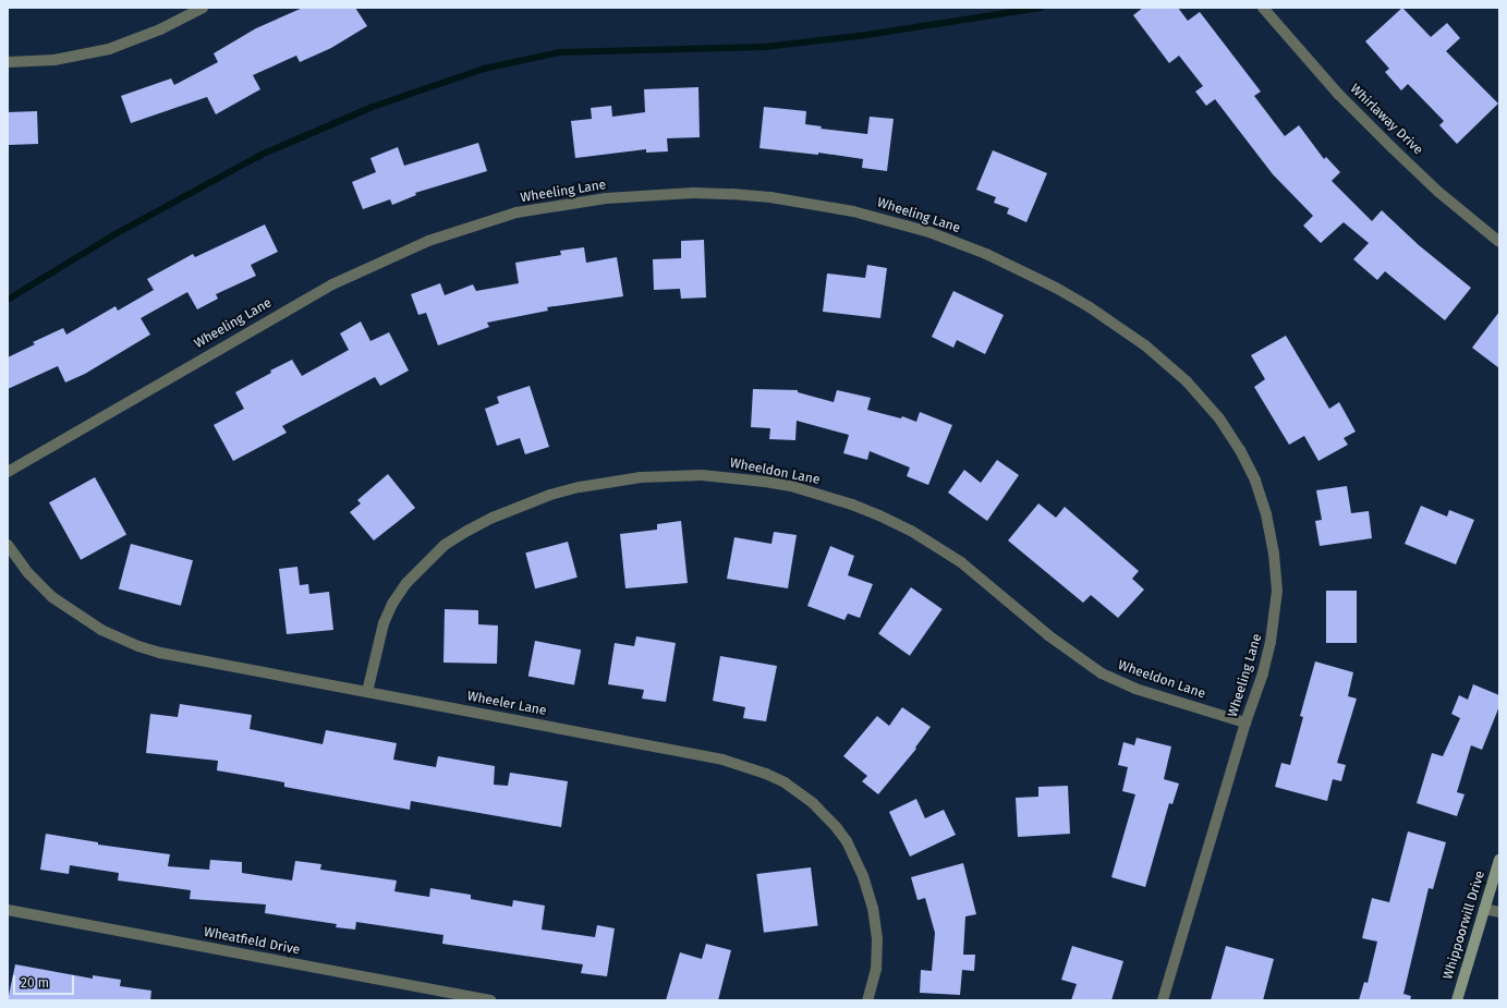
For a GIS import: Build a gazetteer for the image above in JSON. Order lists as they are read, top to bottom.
{
  "streets": {
    "street": [
      "Whirlaway Drive",
      "Wheeling Lane",
      "Wheeldon Lane",
      "Wheeler Lane",
      "Whippoorwill Drive",
      "Wheatfield Drive"
    ]
  },
  "crossings": [
    ["Wheeling Lane", "Wheeldon Lane"],
    ["Wheeldon Lane", "Wheeler Lane"]
  ],
  "scale_bar": "20 m"
}
